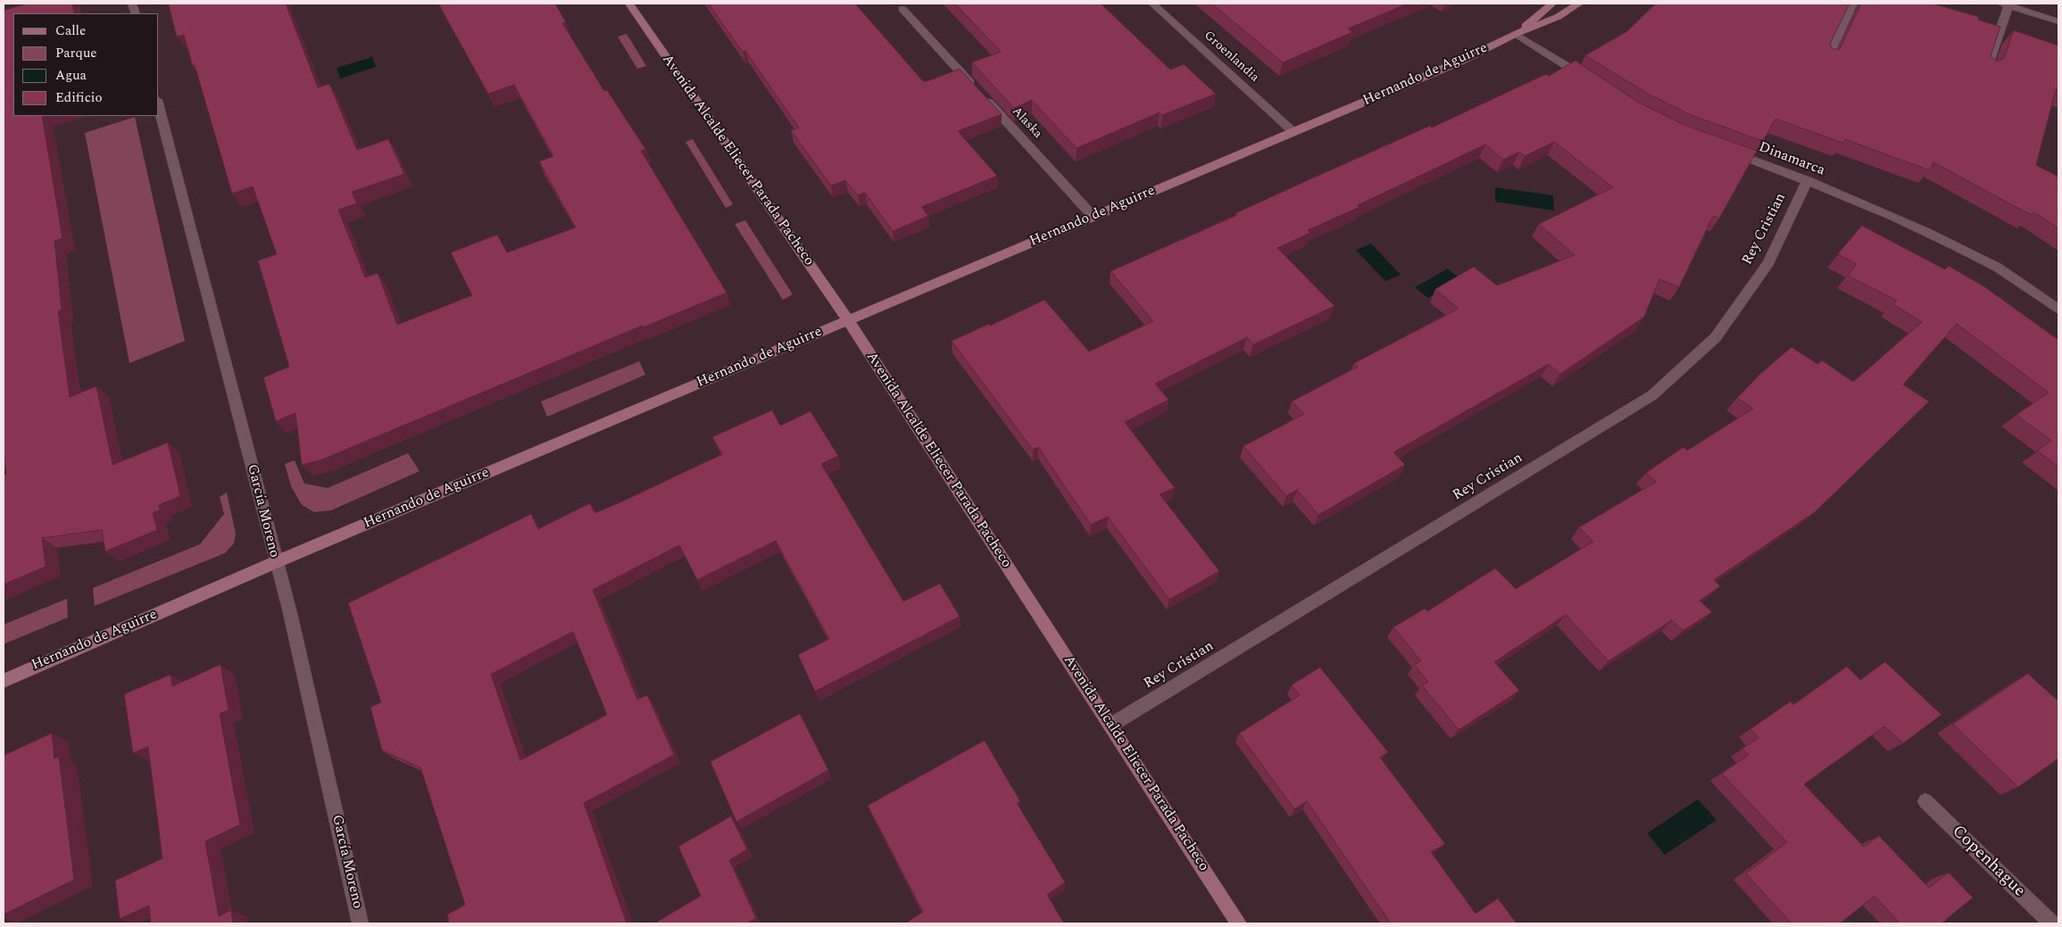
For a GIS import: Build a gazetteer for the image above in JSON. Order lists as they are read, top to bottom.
{
  "streets": {
    "street": [
      "Groenlandia",
      "Hernando de Aguirre",
      "Alaska",
      "Dinamarca",
      "Avenida Alcalde Eliecer Parada Pacheco",
      "Rey Cristian",
      "García Moreno",
      "Copenhague"
    ]
  },
  "crossings": [
    ["Groenlandia", "Hernando de Aguirre"],
    ["Hernando de Aguirre", "Alaska"],
    ["Hernando de Aguirre", "Avenida Alcalde Eliecer Parada Pacheco"],
    ["Hernando de Aguirre", "García Moreno"],
    ["Dinamarca", "Rey Cristian"],
    ["Avenida Alcalde Eliecer Parada Pacheco", "Rey Cristian"]
  ],
  "legend": [
    "Calle",
    "Parque",
    "Agua",
    "Edificio"
  ]
}
